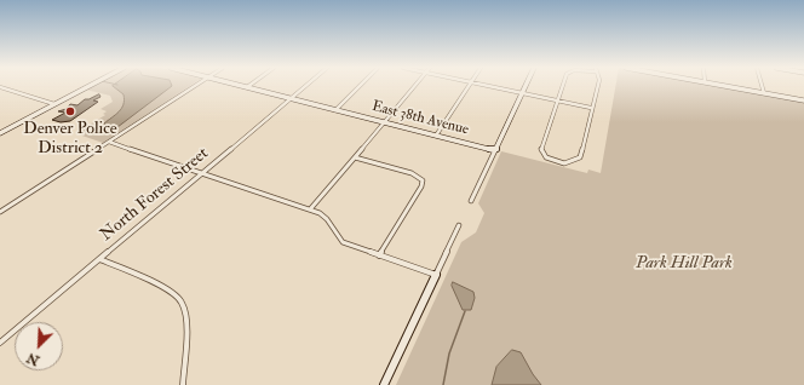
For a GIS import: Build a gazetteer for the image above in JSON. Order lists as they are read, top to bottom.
{
  "streets": {
    "street": ["East 38th Avenue", "North Forest Street"]
  },
  "crossings": [
    ["East 38th Avenue", "North Forest Street"]
  ],
  "parks": ["Park Hill Park"],
  "places": ["Denver Police District 2"],
  "north": "bottom left"
}
